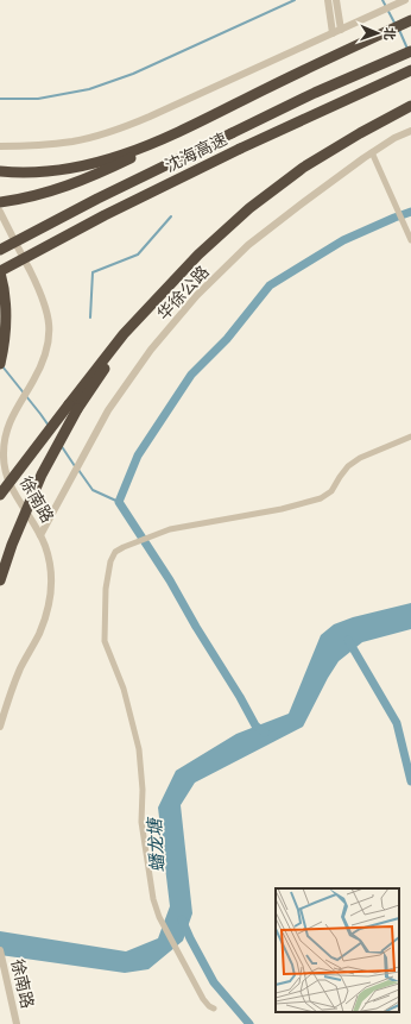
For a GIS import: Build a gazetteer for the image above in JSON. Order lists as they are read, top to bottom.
{
  "streets": {
    "highway": ["沈海高速"],
    "street": ["华徐公路", "徐南路"]
  },
  "crossings": [
    ["华徐公路", "徐南路"]
  ],
  "water": ["蟠龙塘"],
  "north": "right"
}
